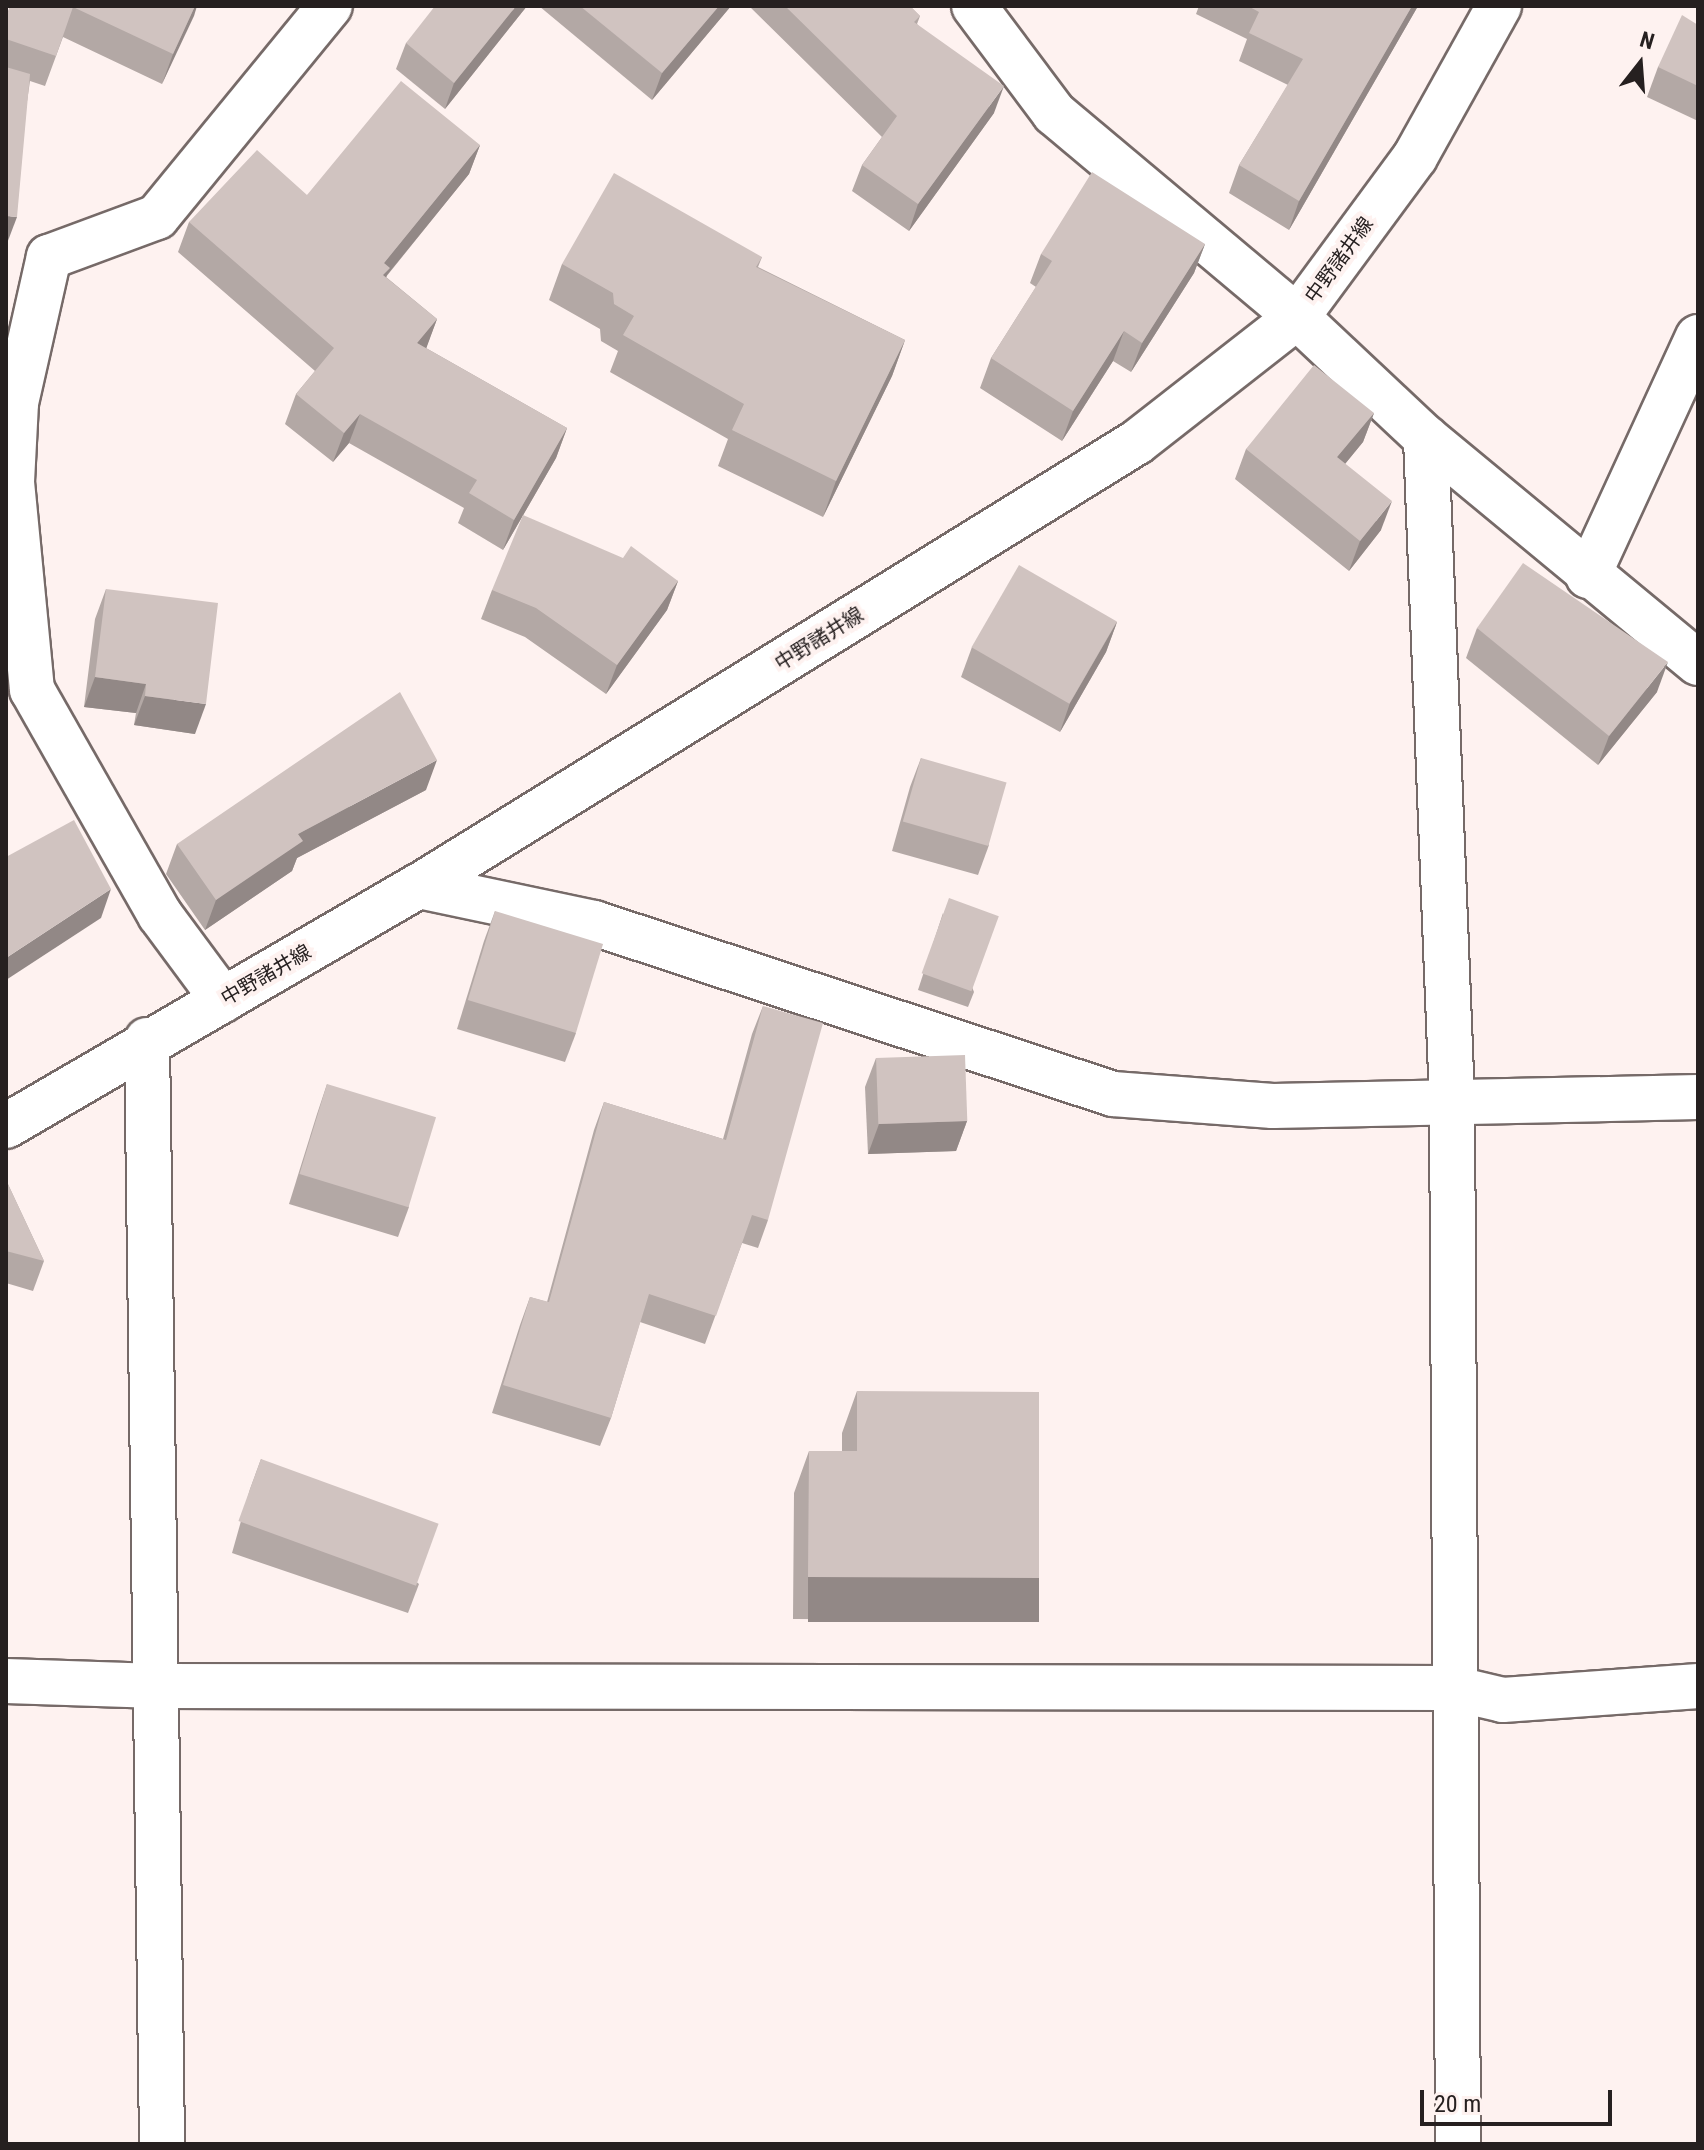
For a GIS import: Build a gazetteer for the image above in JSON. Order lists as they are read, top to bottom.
{
  "streets": {
    "street": ["中野諸井線"]
  },
  "scale_bar": "20 m",
  "north": "top"
}
